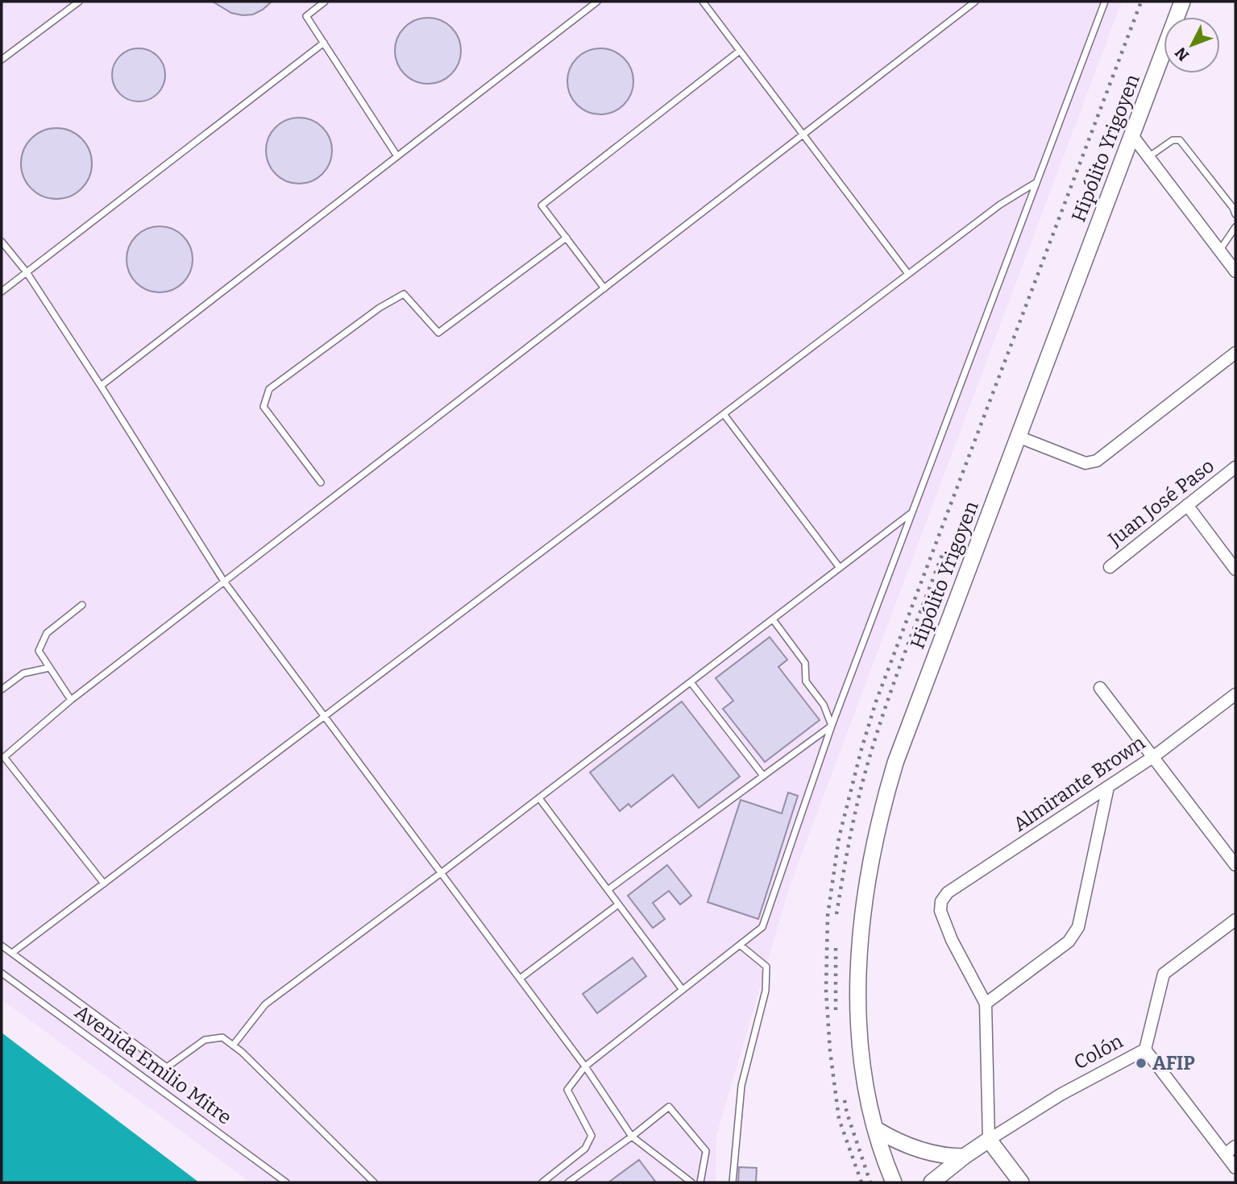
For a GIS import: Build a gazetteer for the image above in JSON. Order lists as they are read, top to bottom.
{
  "streets": {
    "street": [
      "Hipólito Yrigoyen",
      "Juan José Paso",
      "Almirante Brown",
      "Colón"
    ],
    "lane": ["Avenida Emilio Mitre"]
  },
  "places": ["AFIP"],
  "north": "bottom left"
}
